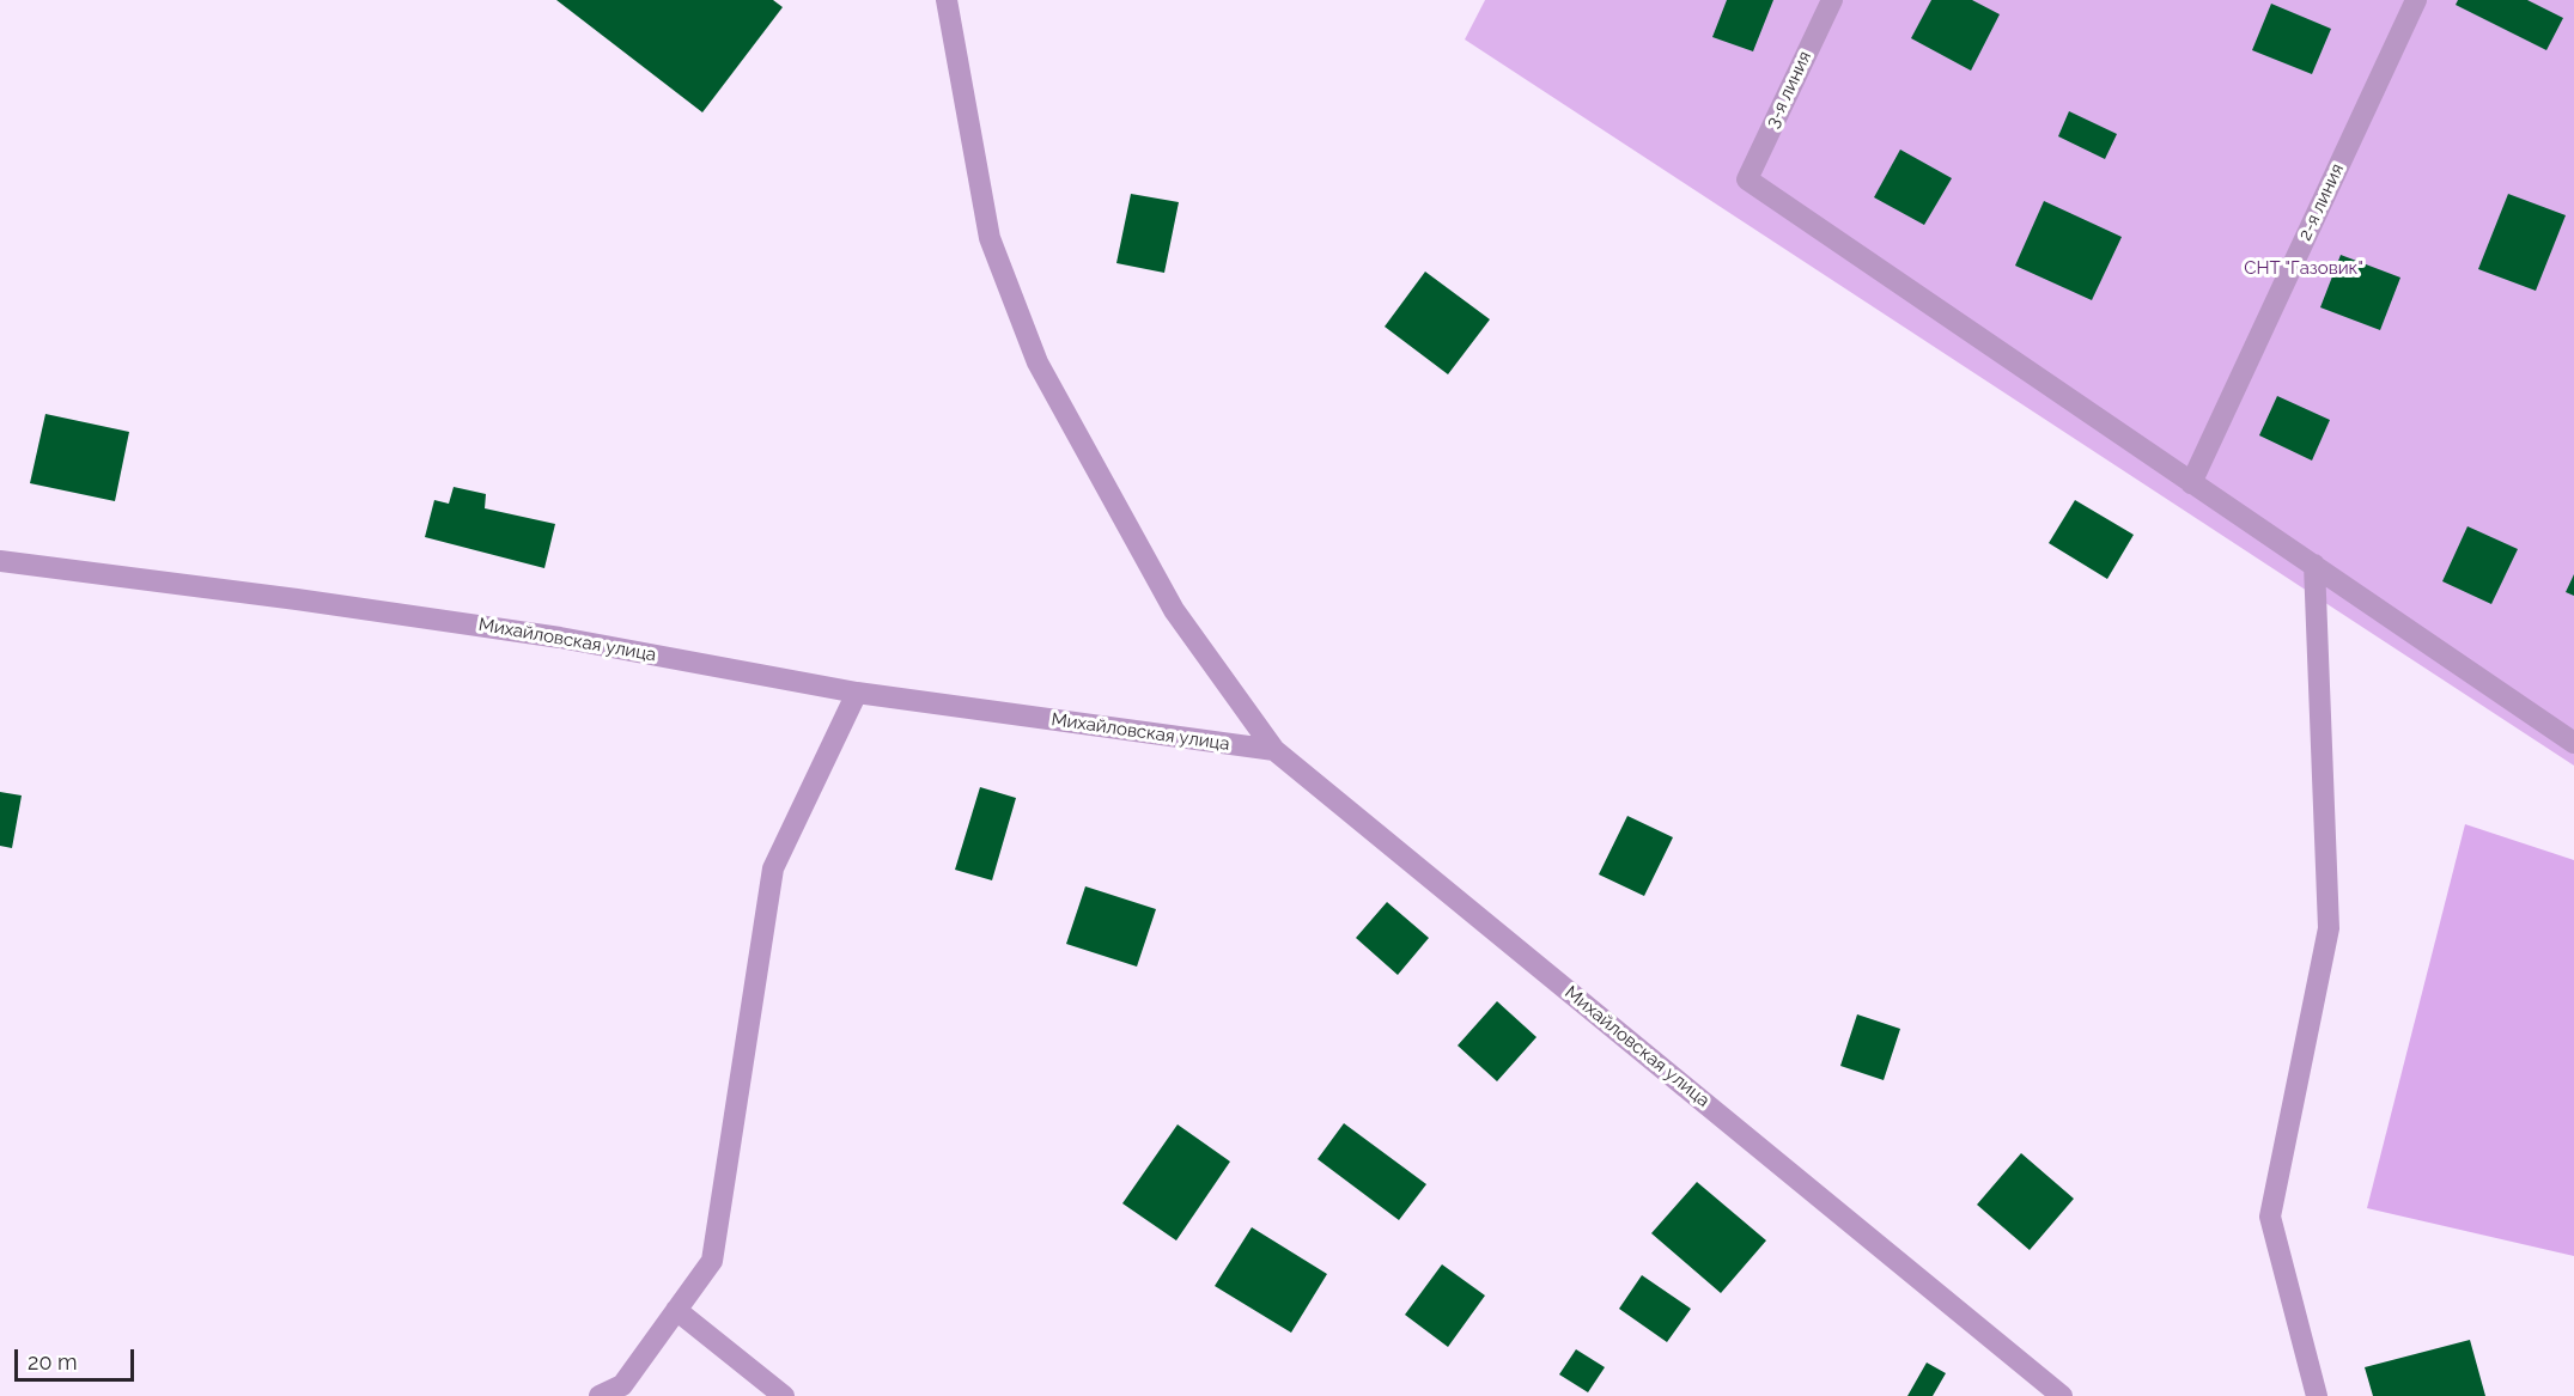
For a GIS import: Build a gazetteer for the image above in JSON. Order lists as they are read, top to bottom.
{
  "streets": {
    "street": ["3-я линия", "2-я линия", "Михайловская улица"]
  },
  "crossings": [
    ["3-я линия", "2-я линия"]
  ],
  "parks": ["СНТ \"Газовик\""],
  "scale_bar": "20 m"
}
